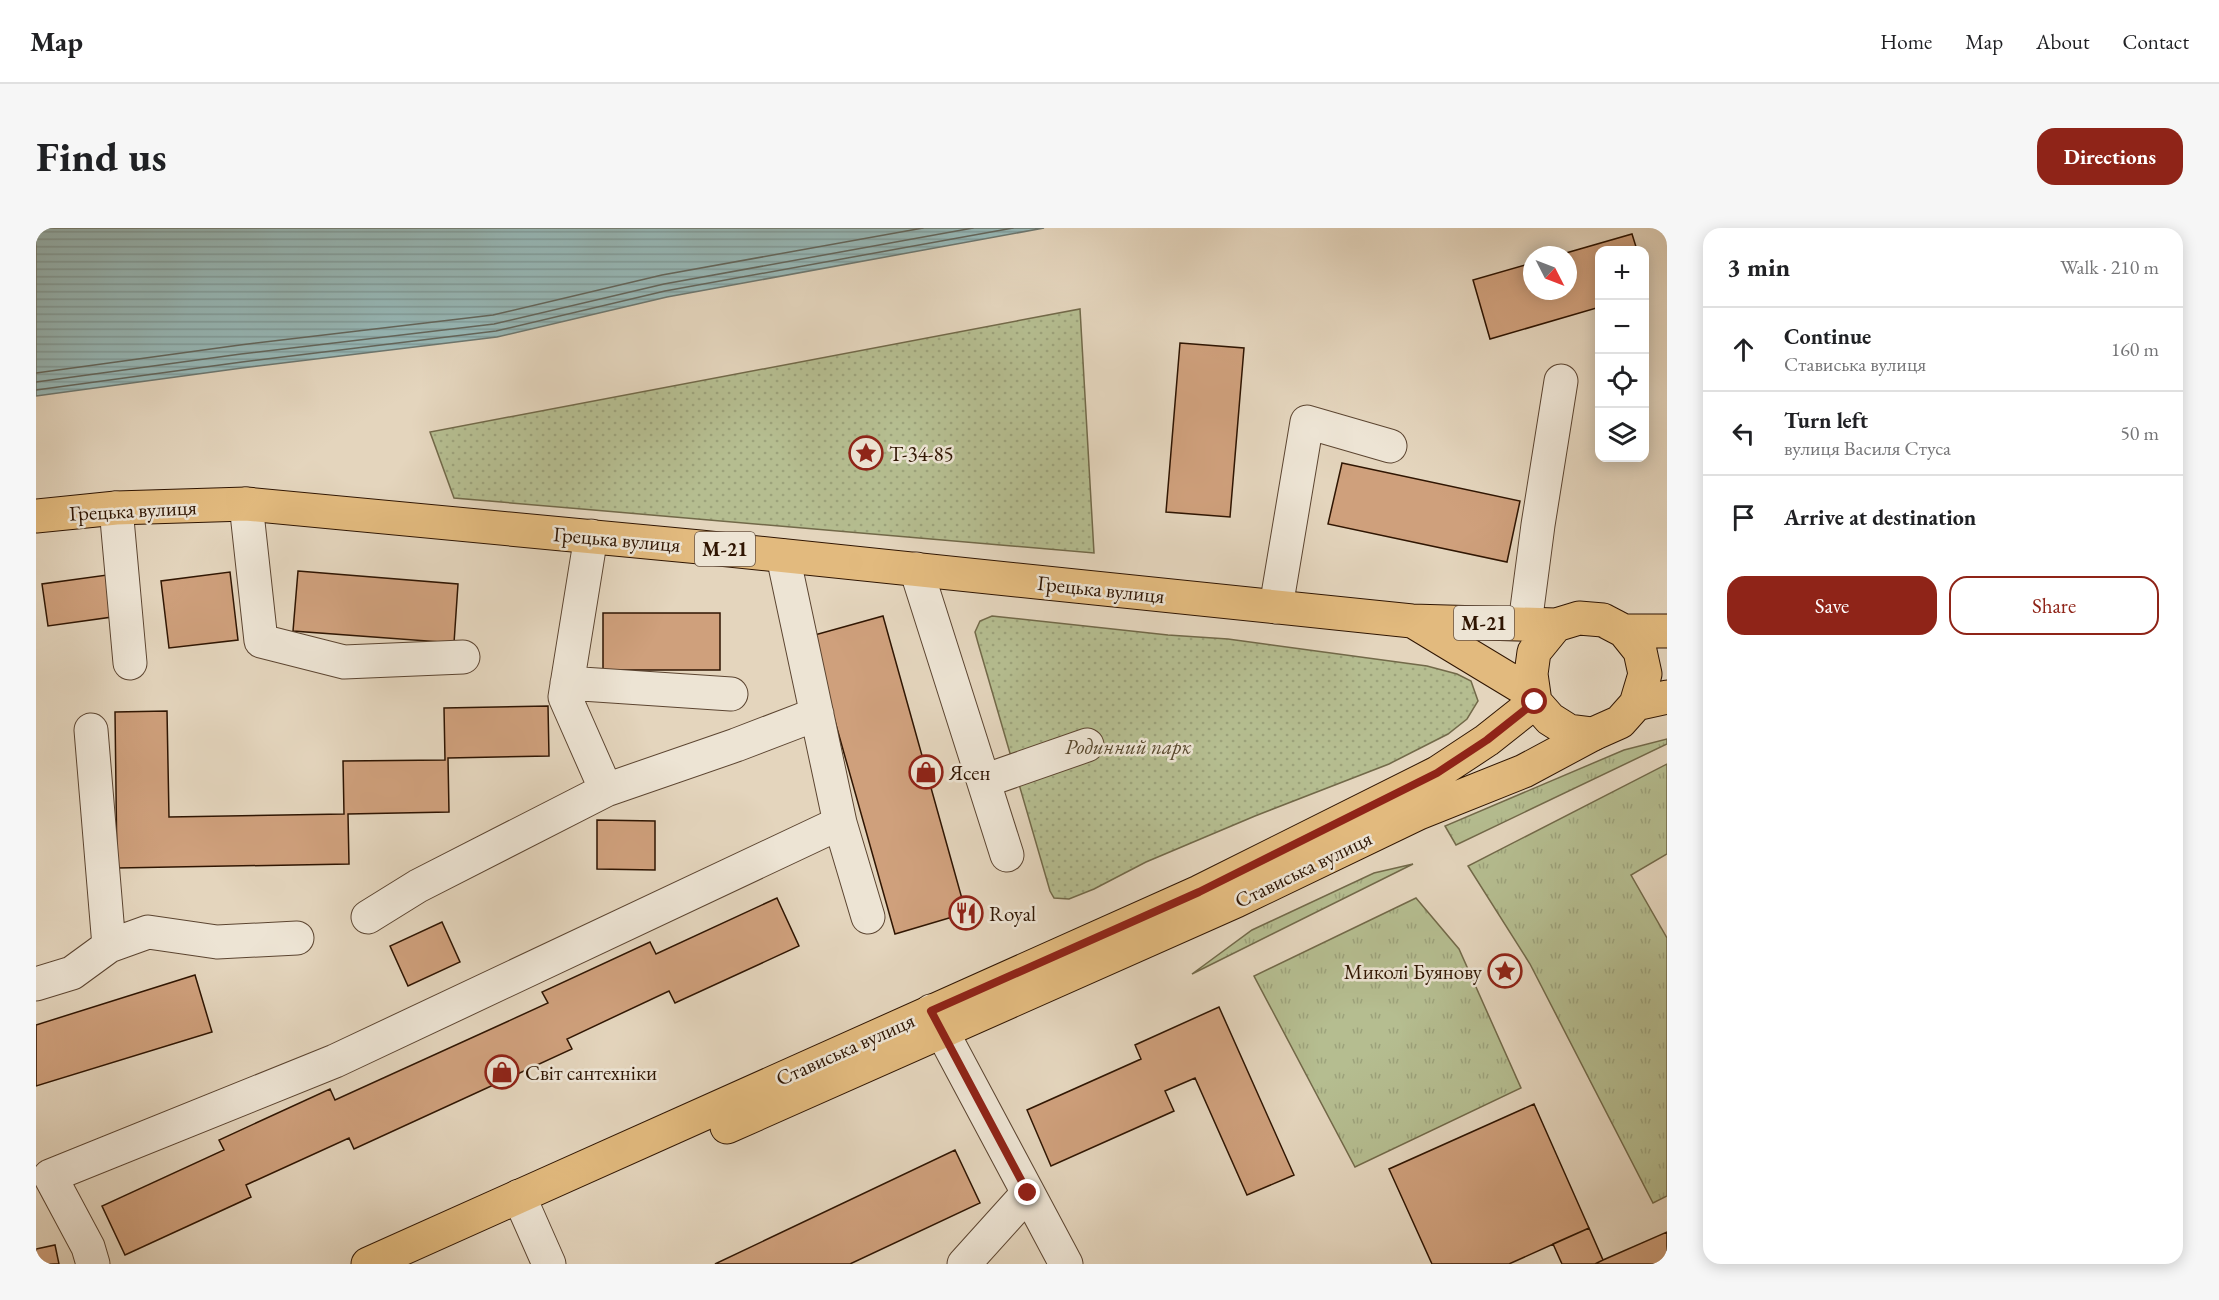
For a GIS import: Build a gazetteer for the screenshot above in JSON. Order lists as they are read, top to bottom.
{
  "streets": {
    "main road": ["Грецька вулиця", "М-21", "Стависька вулиця"]
  },
  "crossings": [
    ["Грецька вулиця", "М-21"],
    ["Грецька вулиця", "Стависька вулиця"],
    ["М-21", "Стависька вулиця"]
  ],
  "parks": ["Родинний парк"],
  "places": {
    "place": ["Т-34-85", "Миколі Буянову"],
    "shop": ["Ясен", "Світ сантехніки"],
    "restaurant": ["Royal"]
  },
  "north": "bottom right",
  "page": {
    "header": "Map",
    "nav": [
      "Home",
      "Map",
      "About",
      "Contact"
    ],
    "buttons": [
      "Directions",
      ["Save", "Share"]
    ],
    "title": "Find us",
    "heading": ["3 min", "Walk · 210 m"],
    "map_buttons": ["+", "−"],
    "list": [
      ["Continue", "Стависька вулиця", "160 m"],
      ["Turn left", "вулиця Василя Стуса", "50 m"],
      "Arrive at destination"
    ]
  }
}
